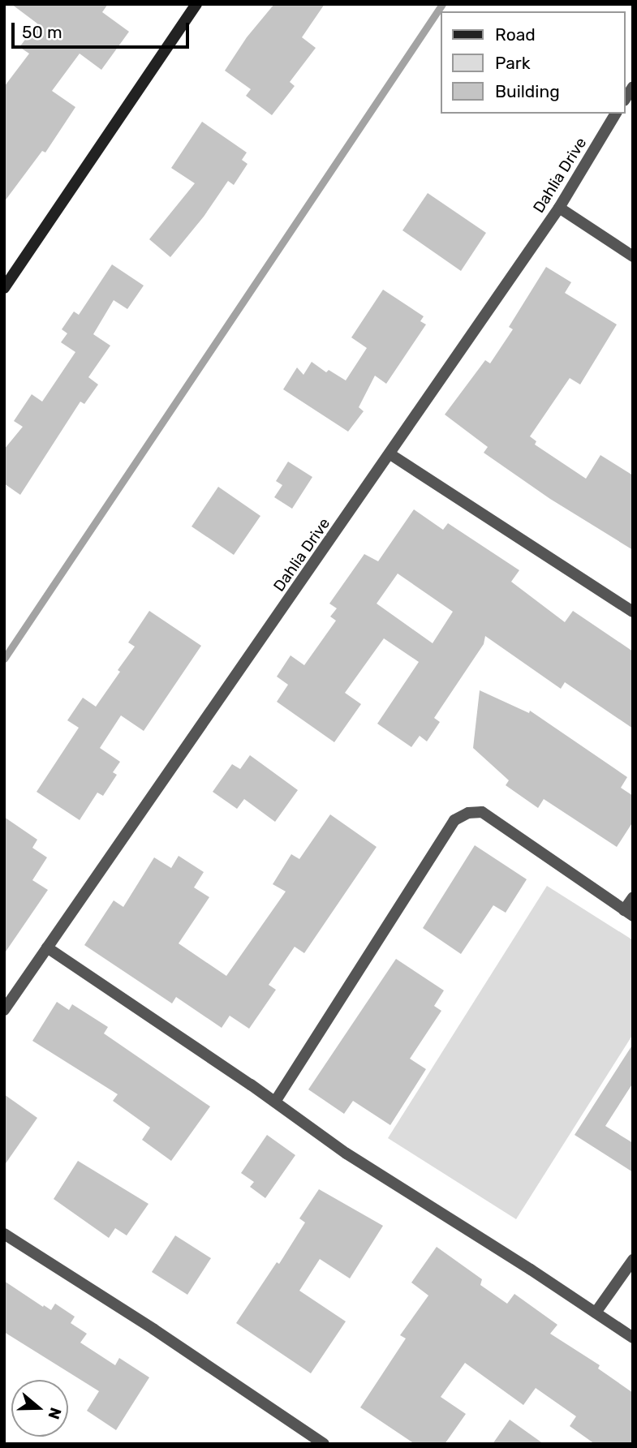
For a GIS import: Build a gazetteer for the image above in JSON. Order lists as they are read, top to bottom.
{
  "streets": {
    "street": ["Dahlia Drive"]
  },
  "legend": ["Road", "Park", "Building"],
  "scale_bar": "50 m",
  "north": "right"
}
